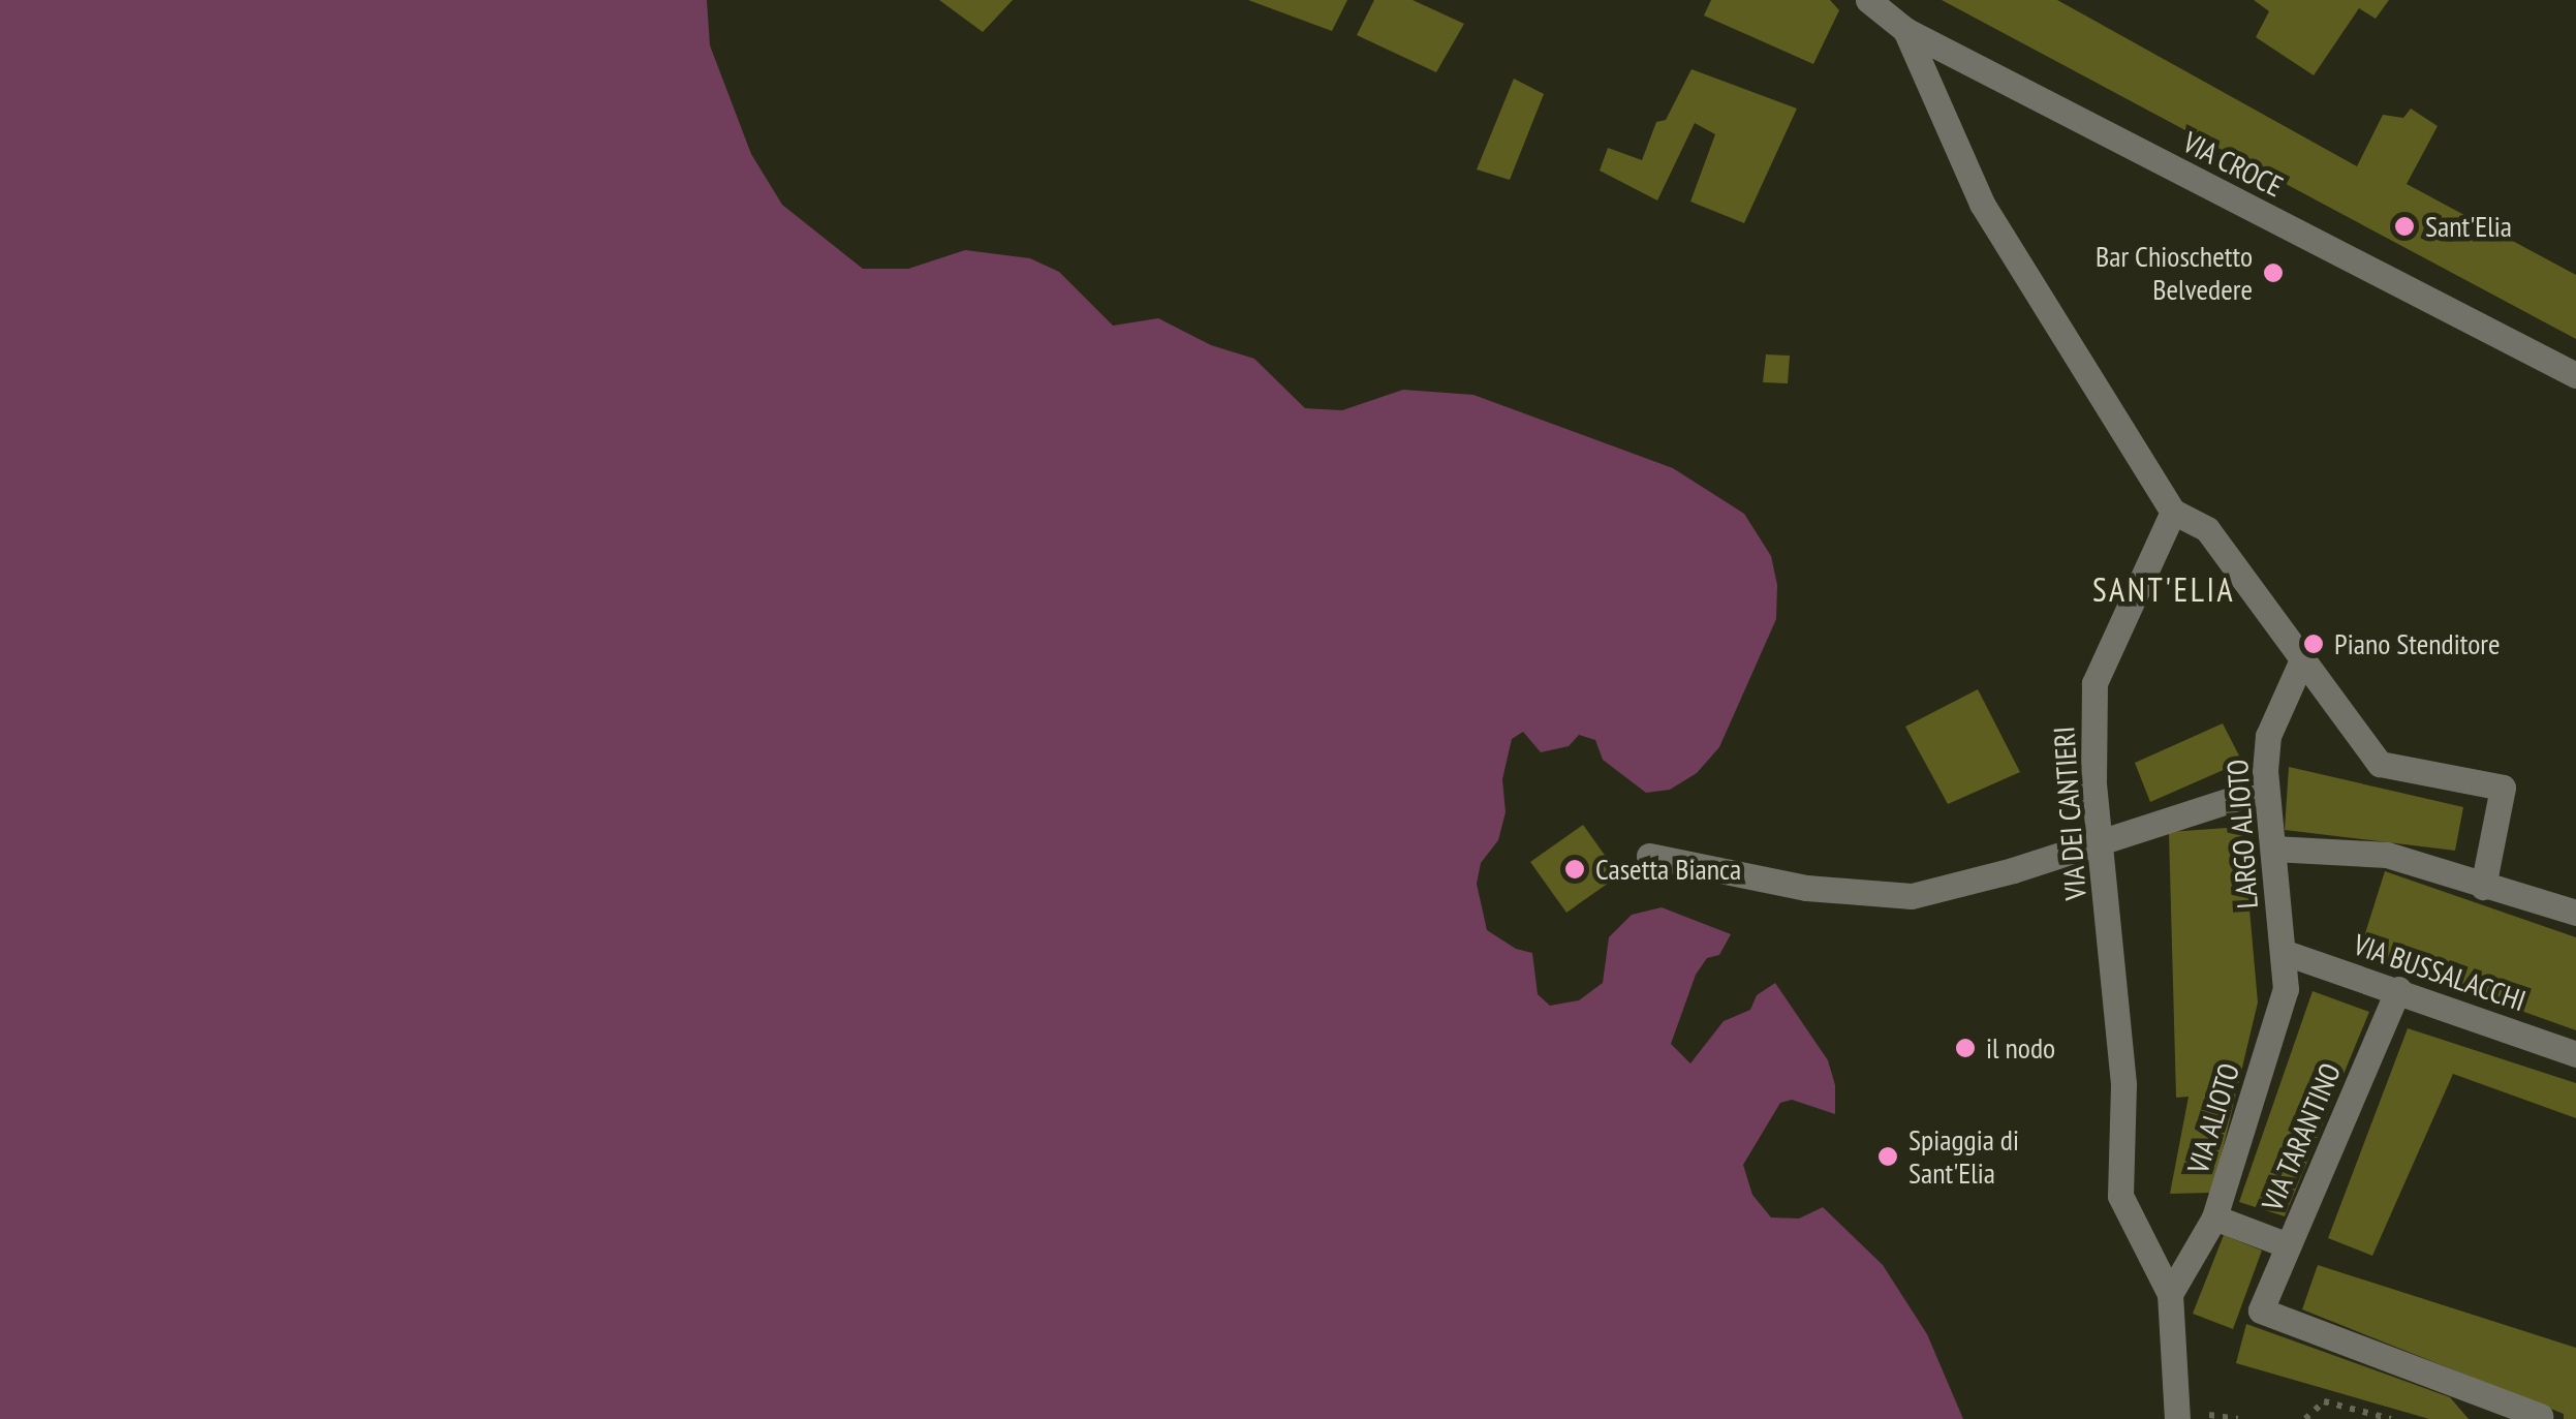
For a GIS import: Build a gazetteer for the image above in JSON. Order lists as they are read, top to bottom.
{
  "streets": {
    "street": [
      "VIA CROCE",
      "VIA DEI CANTIERI",
      "LARGO ALIOTO",
      "VIA BUSSALACCHI",
      "VIA ALIOTO",
      "VIA TARANTINO"
    ]
  },
  "crossings": [
    ["VIA DEI CANTIERI", "VIA ALIOTO"],
    ["LARGO ALIOTO", "VIA BUSSALACCHI"],
    ["LARGO ALIOTO", "VIA ALIOTO"],
    ["VIA BUSSALACCHI", "VIA ALIOTO"],
    ["VIA BUSSALACCHI", "VIA TARANTINO"]
  ],
  "districts": ["SANT'ELIA"],
  "places": [
    "Sant'Elia",
    "Bar Chioschetto Belvedere",
    "Piano Stenditore",
    "Casetta Bianca",
    "il nodo",
    "Spiaggia di Sant'Elia"
  ]
}
